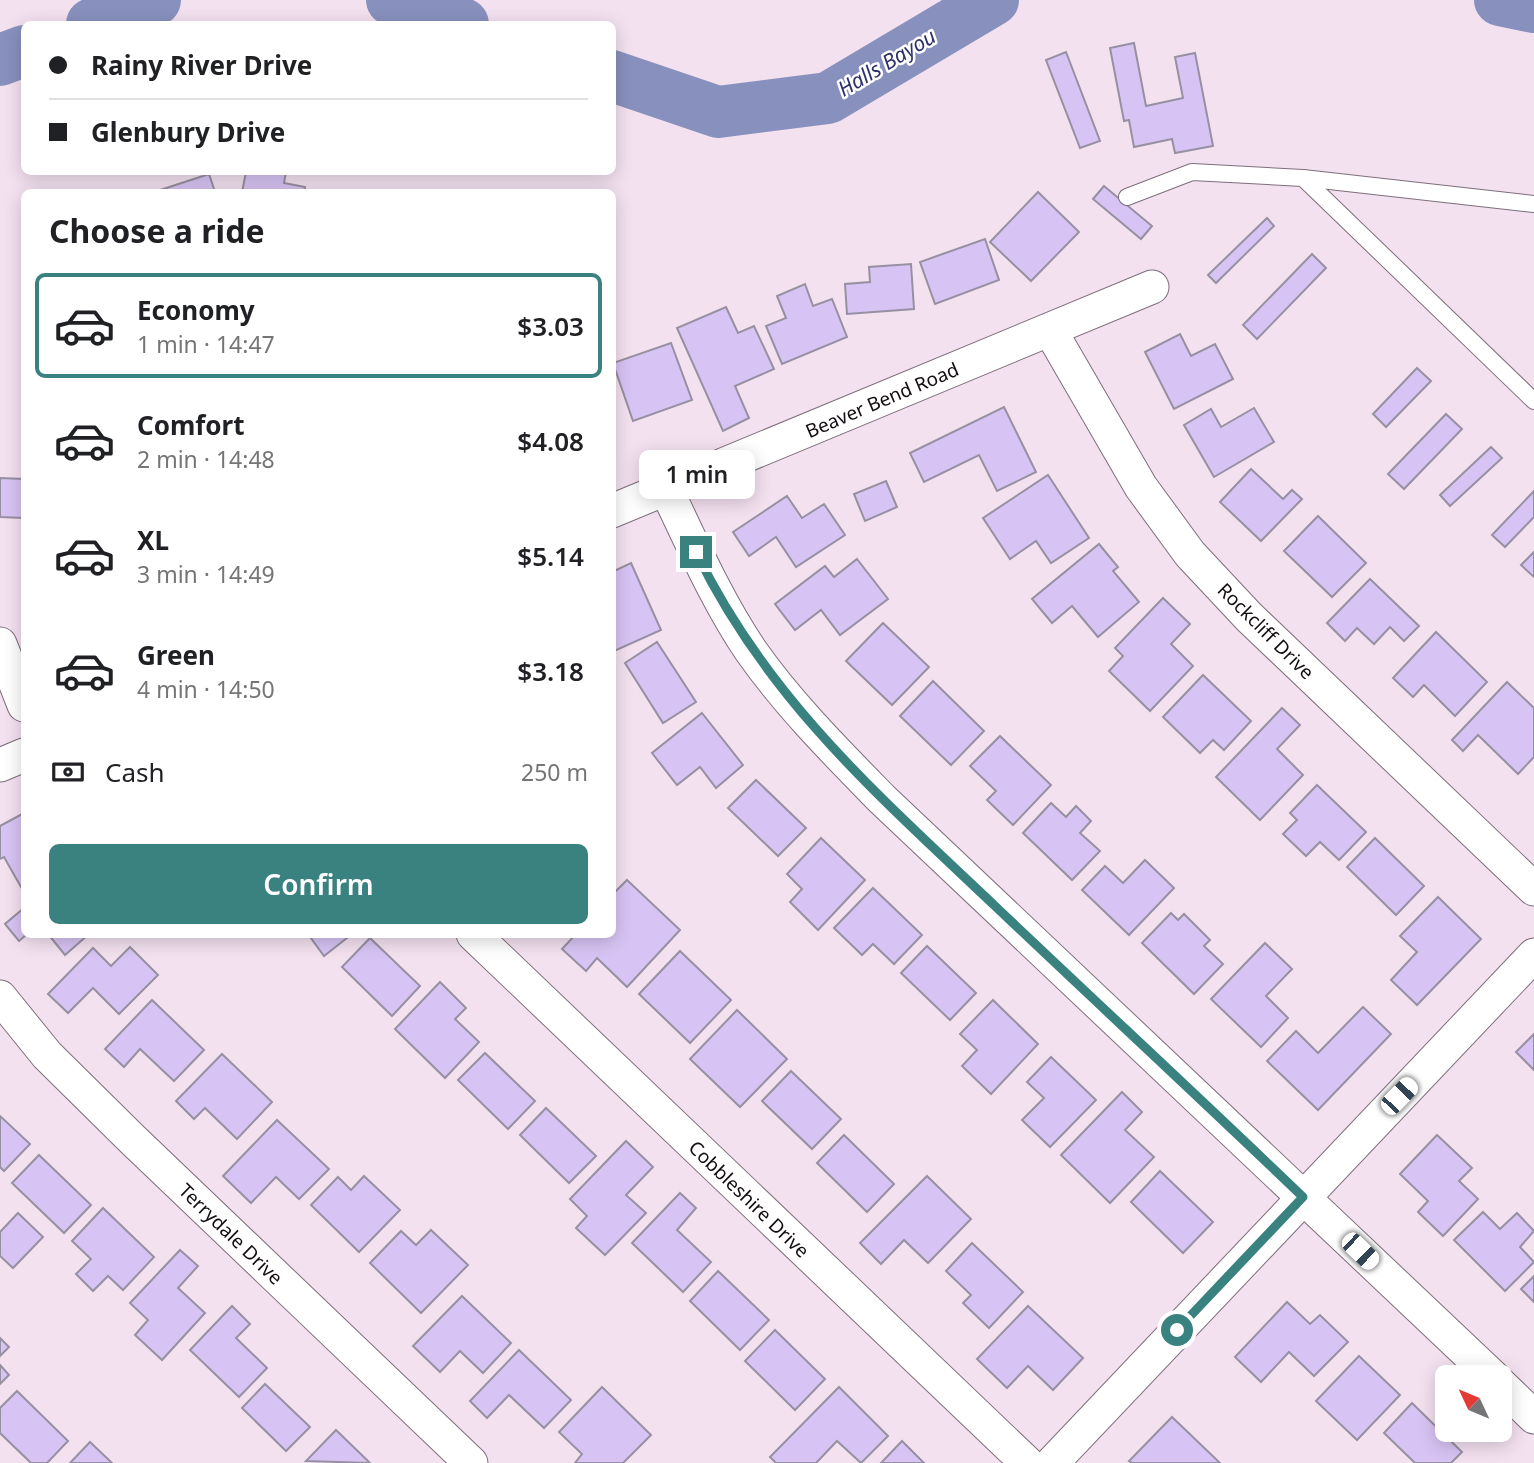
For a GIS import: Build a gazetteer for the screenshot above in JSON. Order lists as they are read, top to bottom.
{
  "streets": {
    "street": [
      "Beaver Bend Road",
      "Rockcliff Drive",
      "Cobbleshire Drive",
      "Terrydale Drive"
    ]
  },
  "crossings": [
    ["Beaver Bend Road", "Rockcliff Drive"]
  ],
  "water": ["Halls Bayou"],
  "north": "top left",
  "page": {
    "banner": ["Rainy River Drive", "Glenbury Drive"],
    "heading": "Choose a ride",
    "list": [
      {
        "name": "Economy",
        "note": "1 min · 14:47",
        "value": "$3.03"
      },
      {
        "name": "Comfort",
        "note": "2 min · 14:48",
        "value": "$4.08"
      },
      {
        "name": "XL",
        "note": "3 min · 14:49",
        "value": "$5.14"
      },
      {
        "name": "Green",
        "note": "4 min · 14:50",
        "value": "$3.18"
      }
    ],
    "bubble": "1 min",
    "pay": ["Cash", "250 m"],
    "buttons": "Confirm"
  }
}
